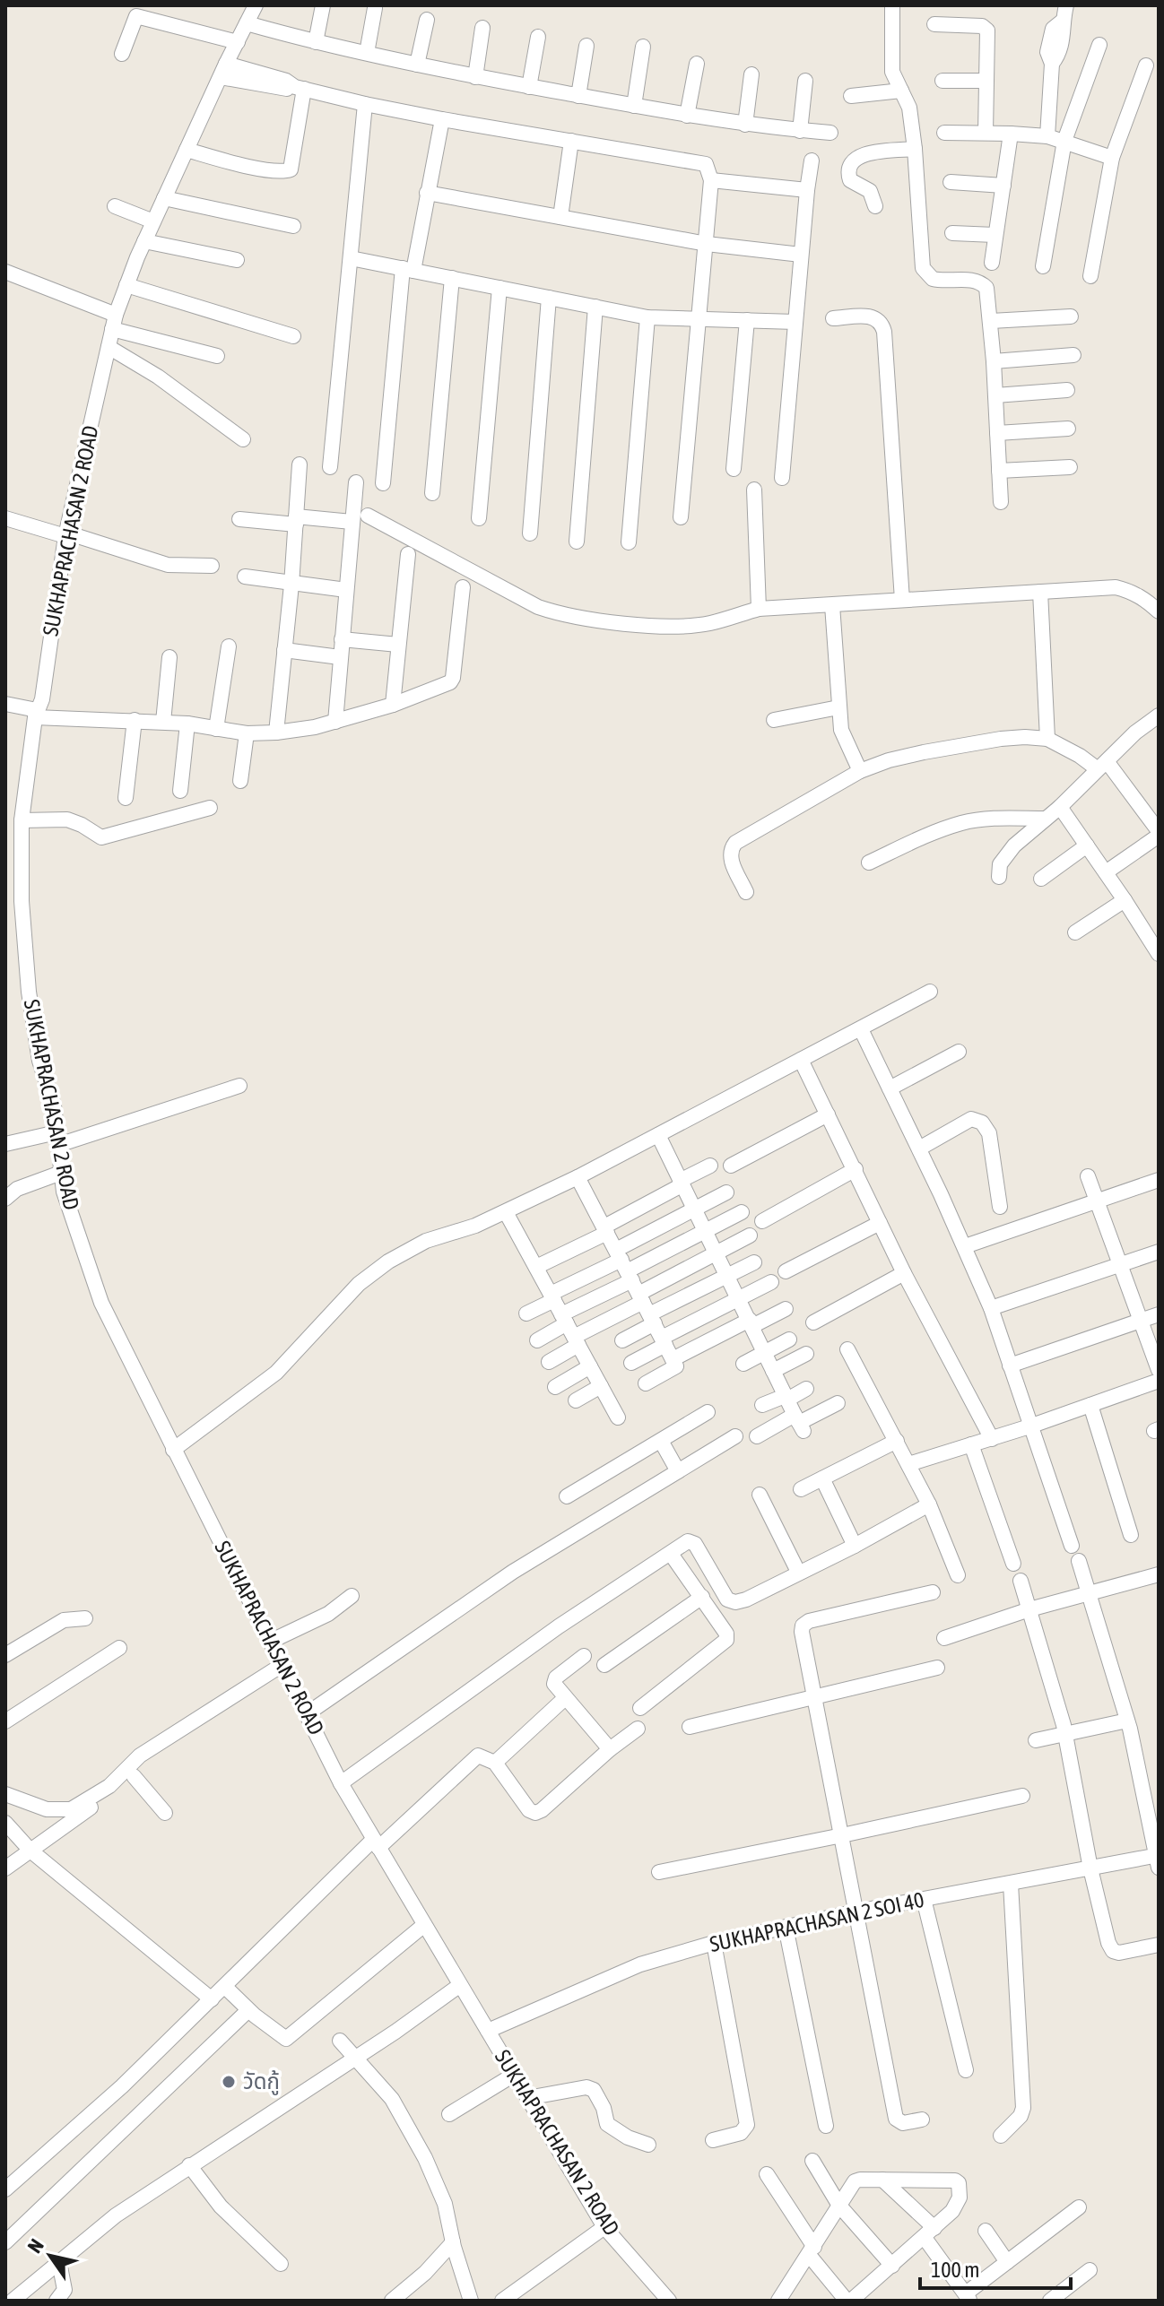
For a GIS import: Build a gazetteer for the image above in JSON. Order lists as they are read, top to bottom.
{
  "streets": {
    "street": ["SUKHAPRACHASAN 2 ROAD", "SUKHAPRACHASAN 2 SOI 40"]
  },
  "crossings": [
    ["SUKHAPRACHASAN 2 ROAD", "SUKHAPRACHASAN 2 SOI 40"]
  ],
  "places": ["วัดกู้"],
  "scale_bar": "100 m",
  "north": "top left"
}
